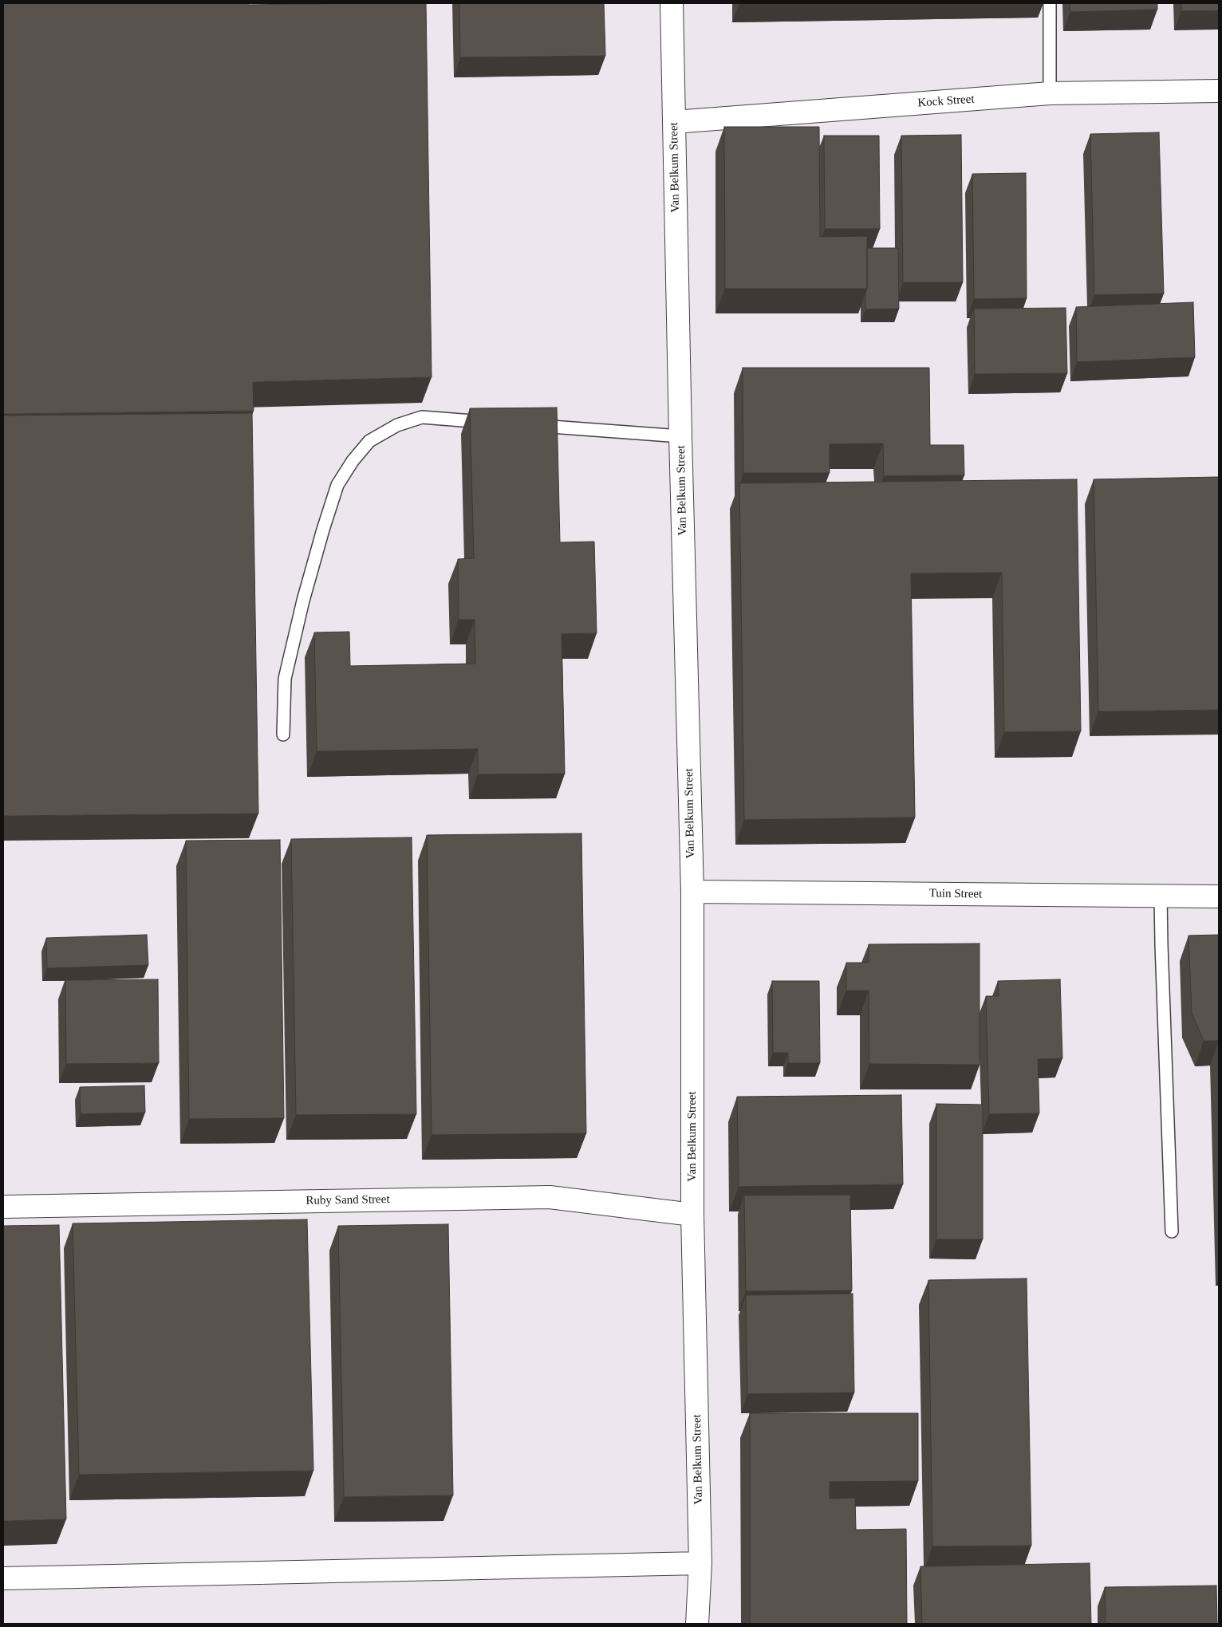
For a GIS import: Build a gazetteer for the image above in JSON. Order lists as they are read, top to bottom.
{
  "streets": {
    "street": [
      "Kock Street",
      "Van Belkum Street",
      "Tuin Street",
      "Ruby Sand Street"
    ]
  },
  "crossings": [
    ["Kock Street", "Van Belkum Street"],
    ["Van Belkum Street", "Tuin Street"],
    ["Van Belkum Street", "Ruby Sand Street"]
  ]
}
